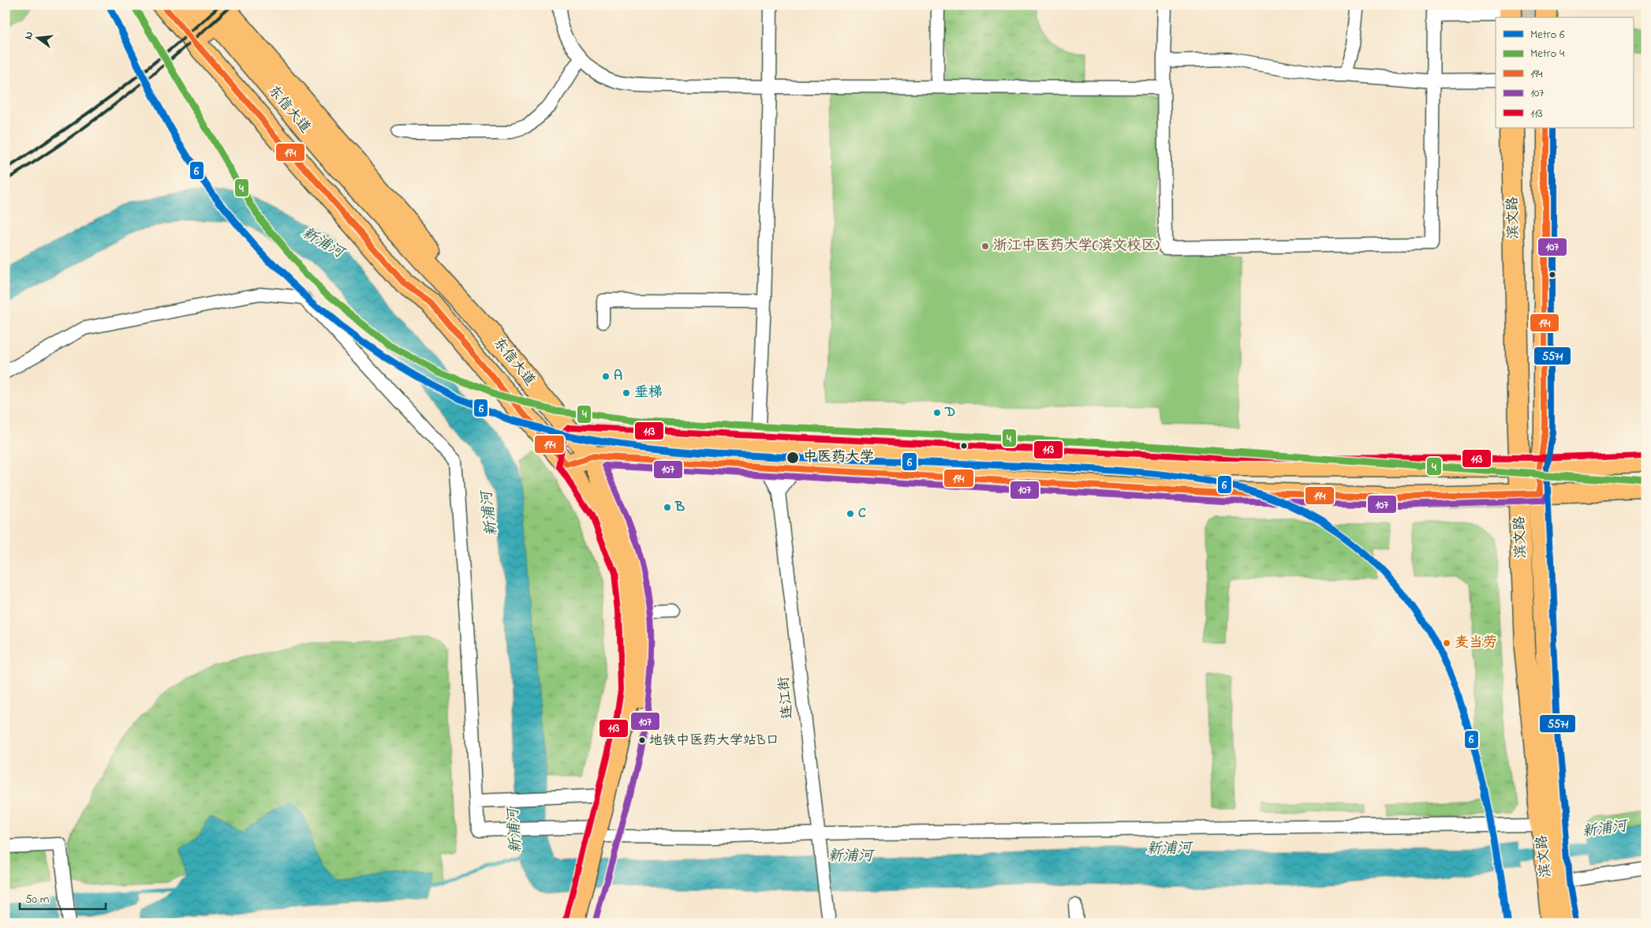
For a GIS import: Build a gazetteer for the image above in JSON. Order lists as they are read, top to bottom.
{
  "streets": {
    "main road": ["东信大道", "滨文路"],
    "street": ["连江街"]
  },
  "water": ["新浦河"],
  "places": [
    "浙江中医药大学(滨文校区)",
    "A",
    "垂梯",
    "D",
    "中医药大学",
    "B",
    "C",
    "麦当劳",
    "地铁中医药大学站B口"
  ],
  "lines": [
    "metro line 6",
    "metro line 4",
    "transit line 194",
    "transit line 107",
    "transit line 5571",
    "transit line 113"
  ],
  "legend": [
    "Metro 6",
    "Metro 4",
    "194",
    "107",
    "113"
  ],
  "scale_bar": "50 m",
  "north": "left"
}
